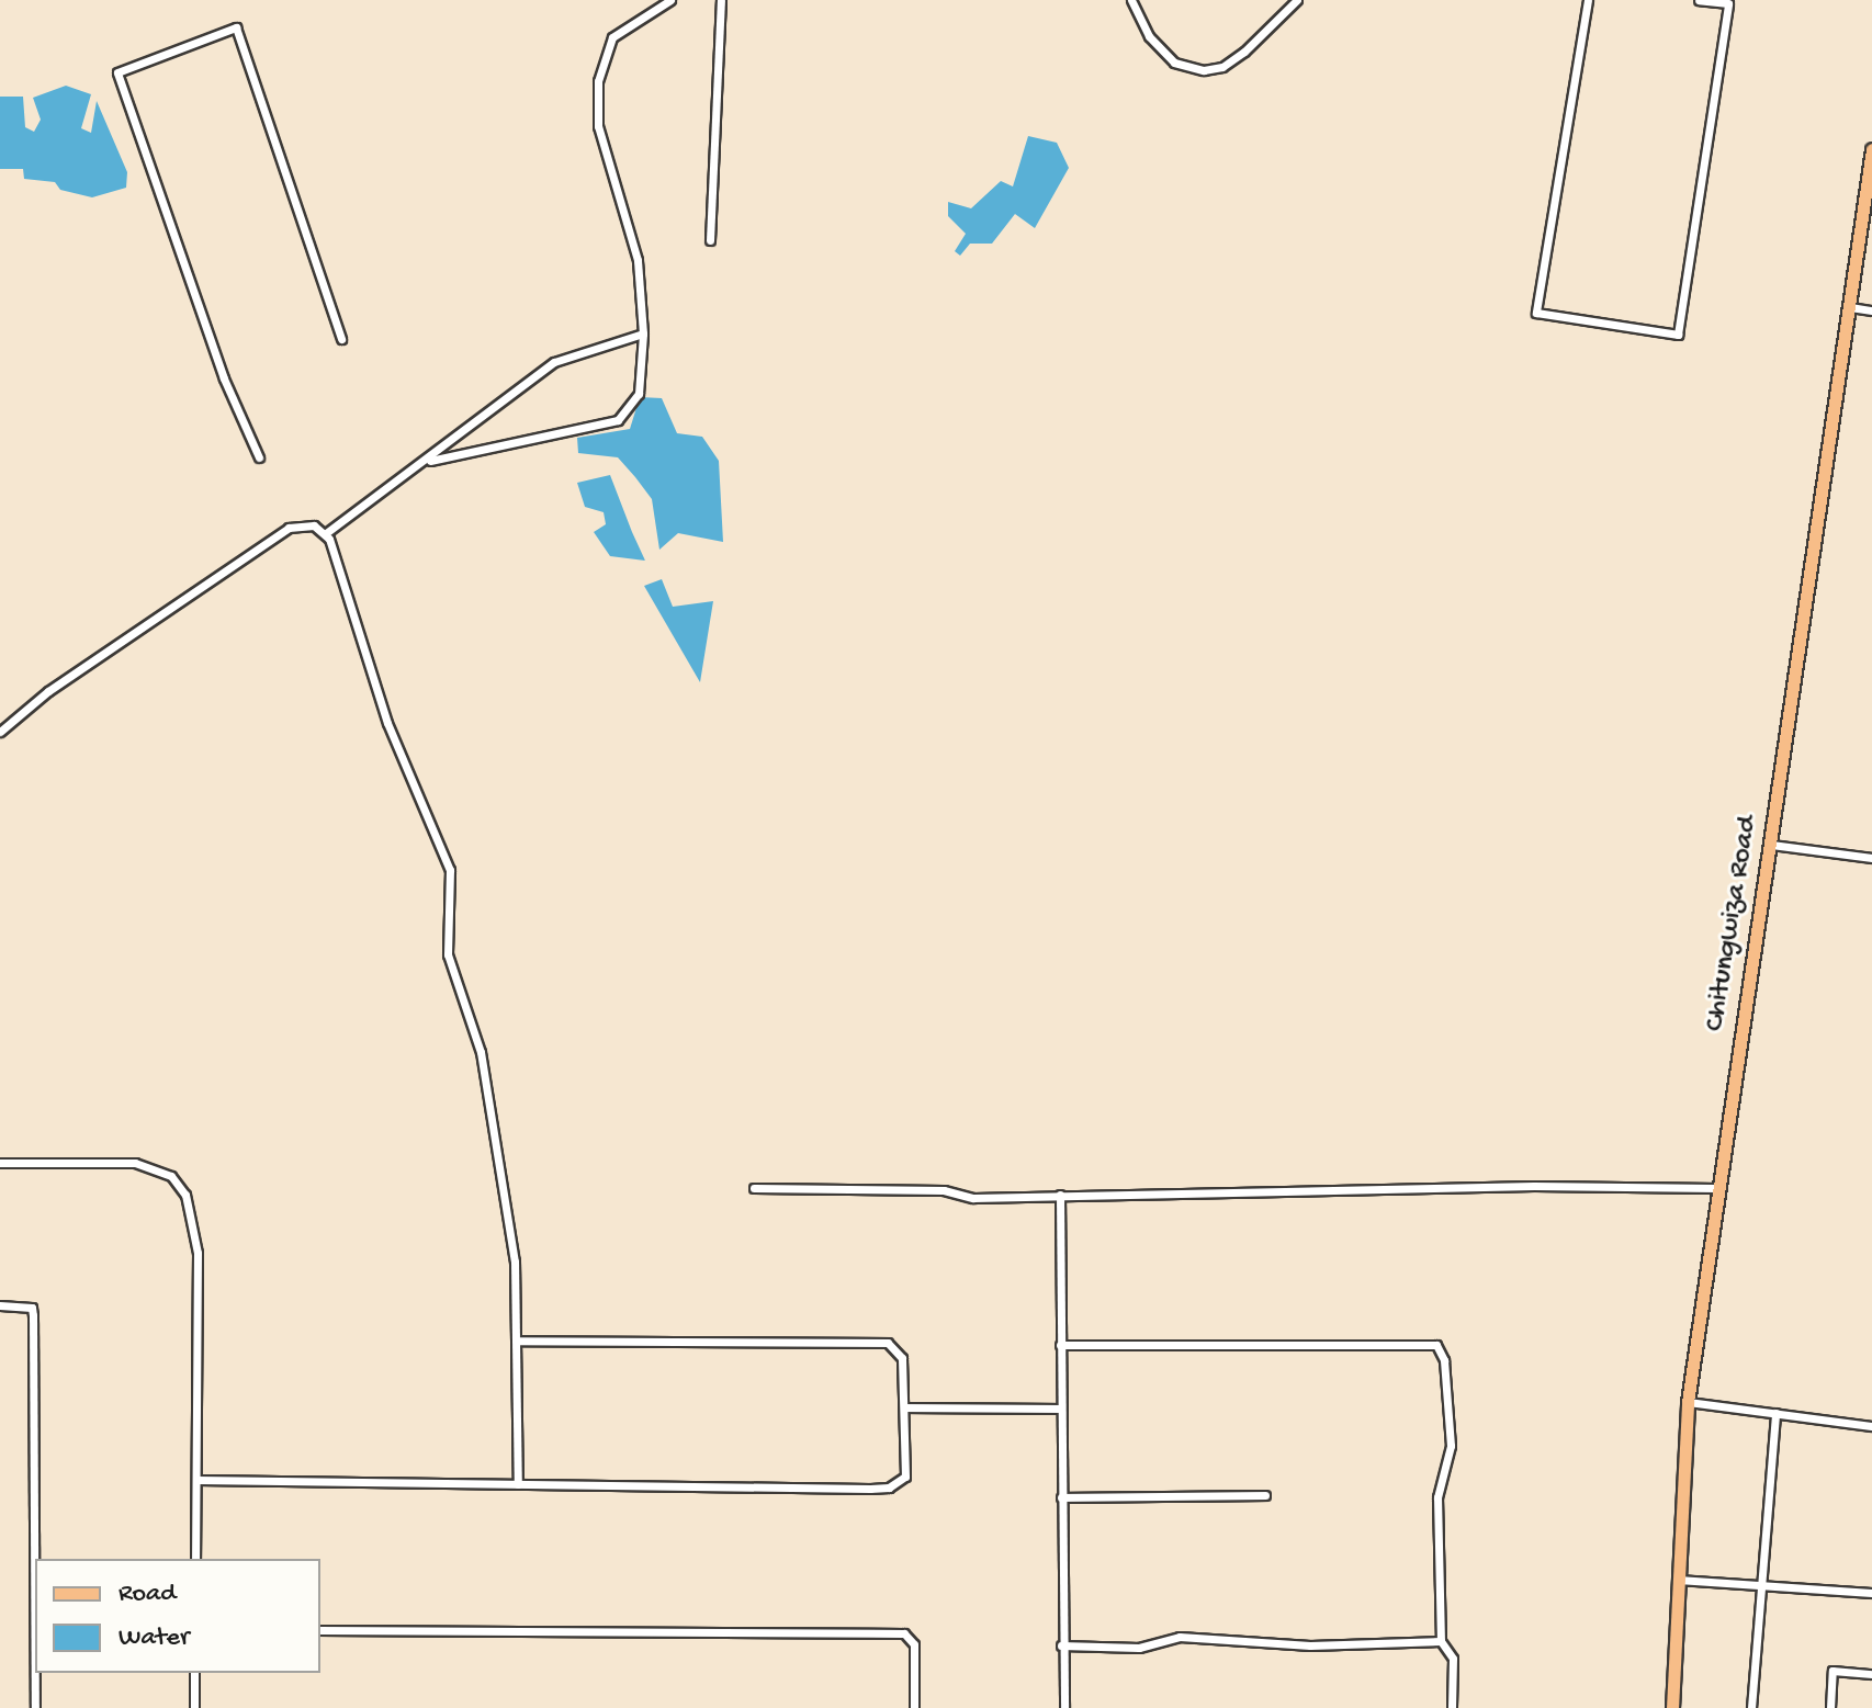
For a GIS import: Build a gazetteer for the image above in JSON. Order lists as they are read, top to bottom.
{
  "streets": {
    "main road": ["Chitungwiza Road"]
  },
  "legend": ["Road", "Water"]
}
